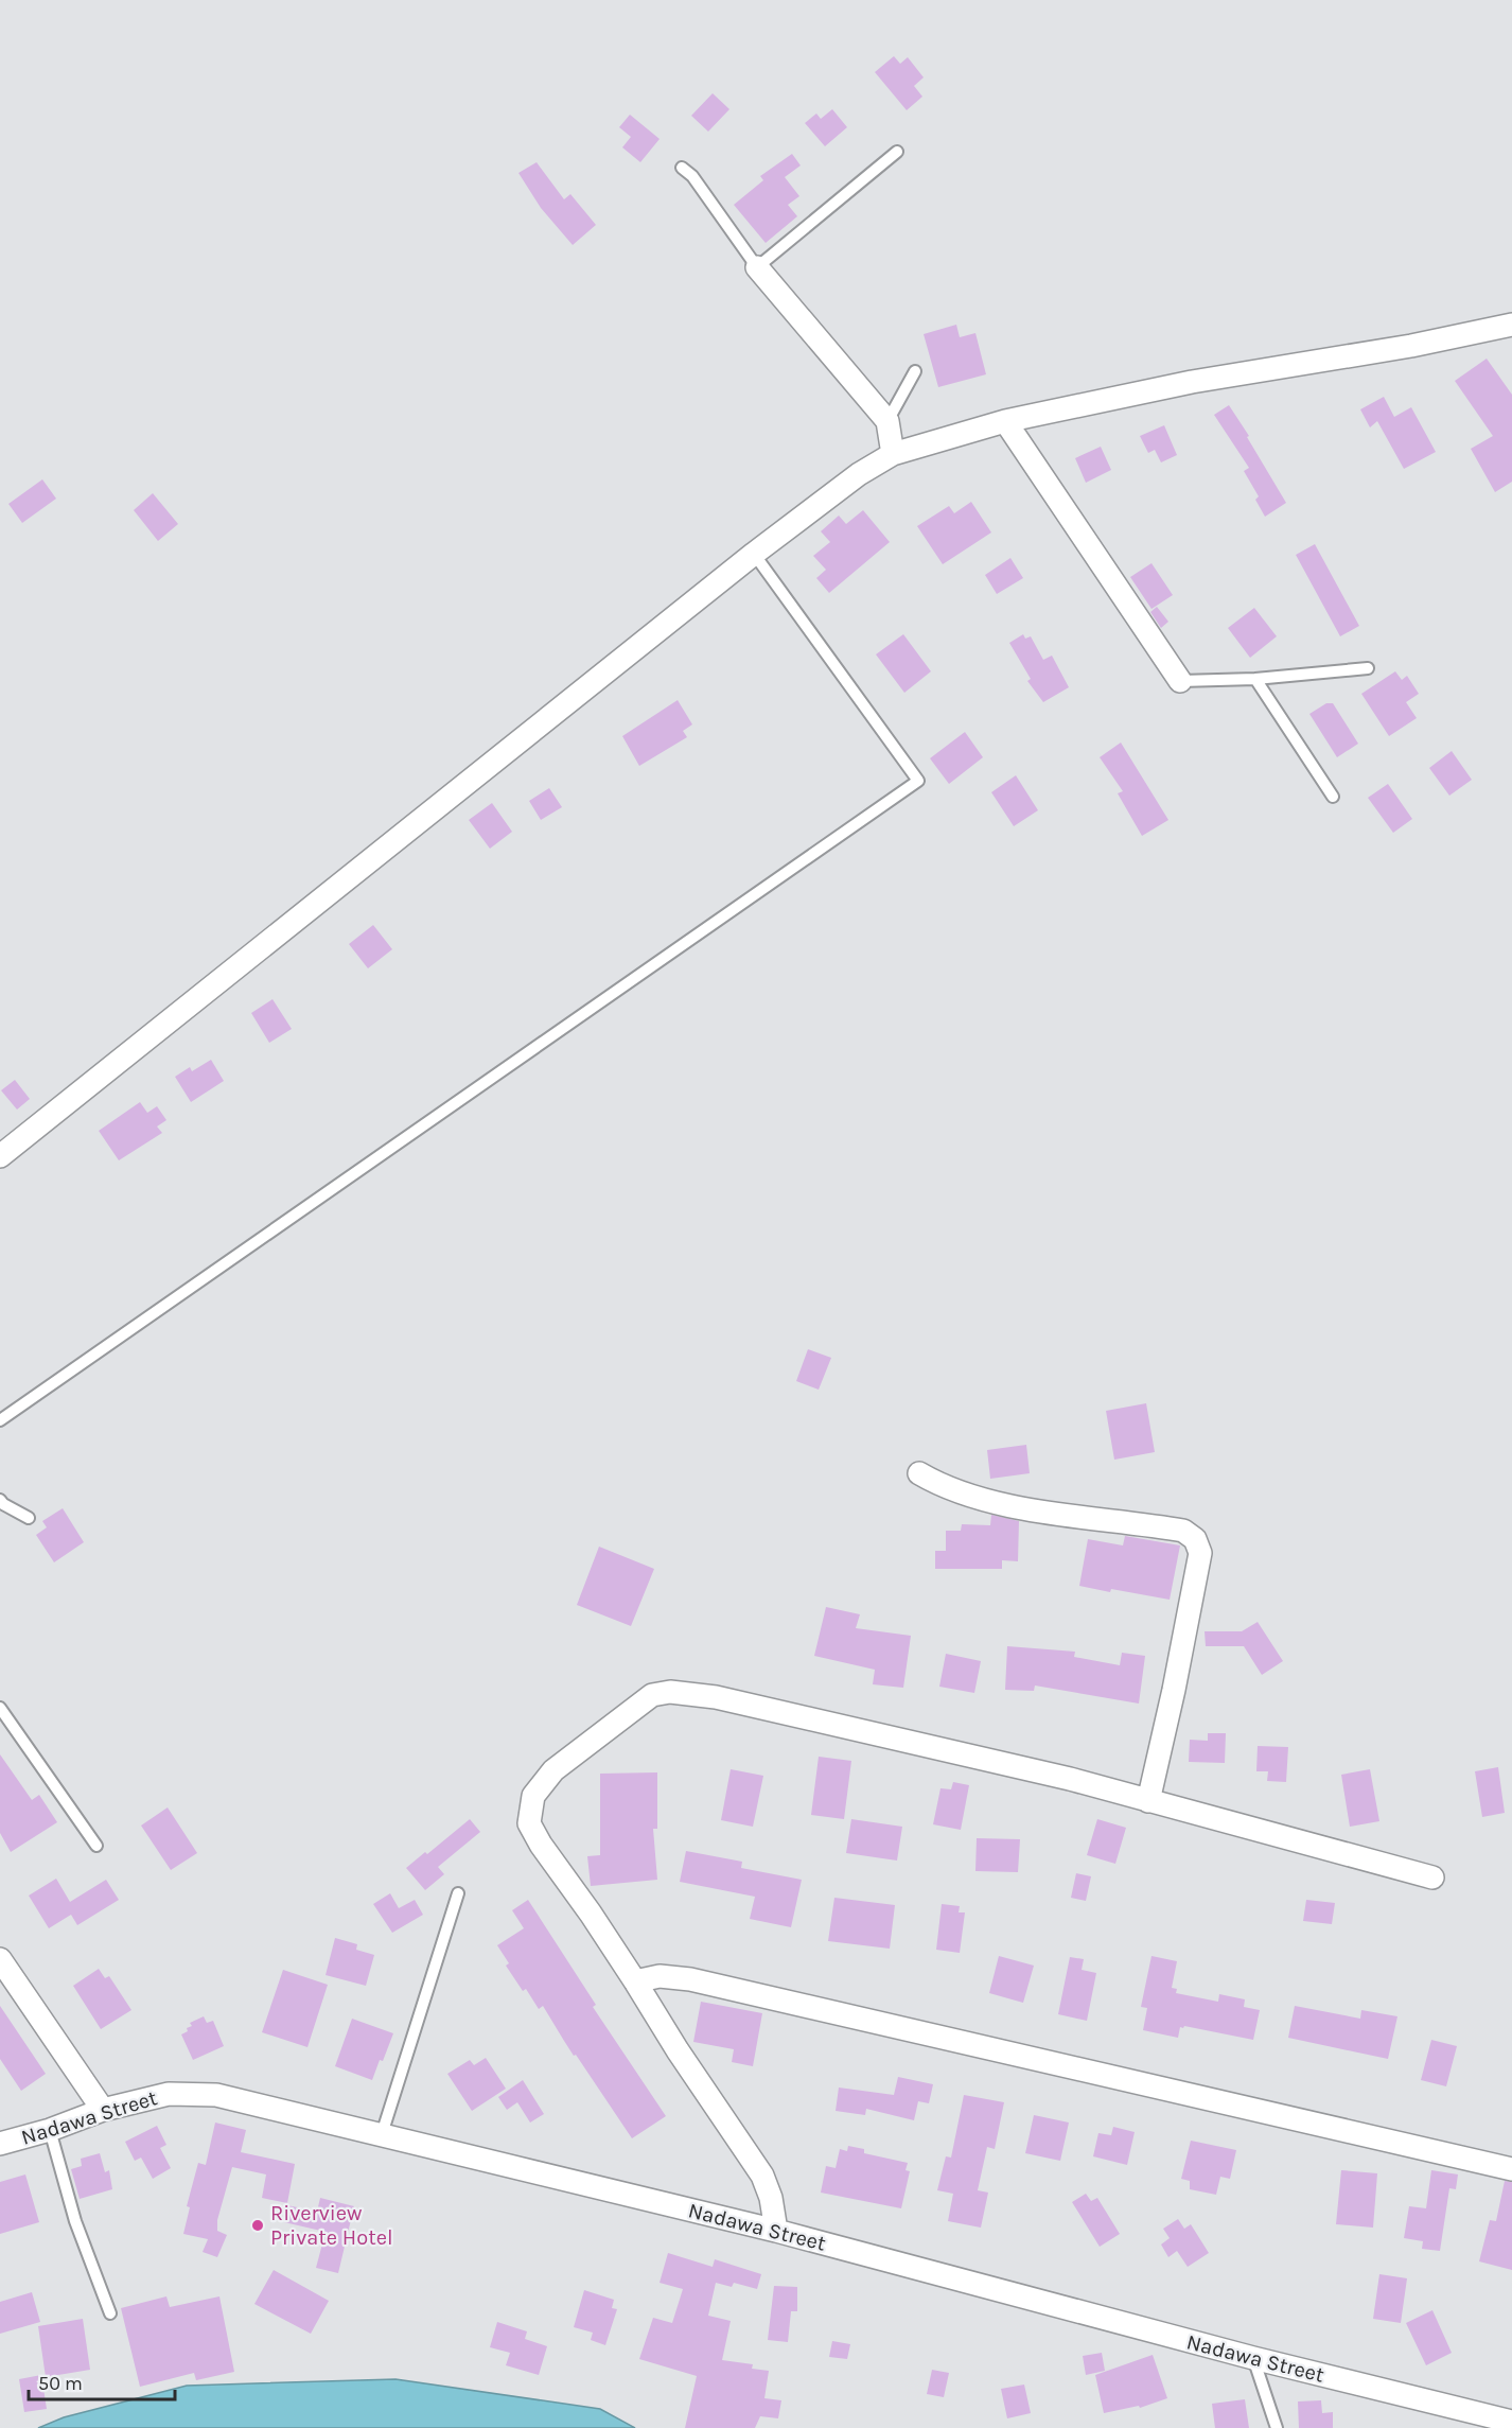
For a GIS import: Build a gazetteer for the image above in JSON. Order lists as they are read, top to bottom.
{
  "streets": {
    "street": ["Nadawa Street"]
  },
  "places": ["Riverview Private Hotel"],
  "scale_bar": "50 m"
}
